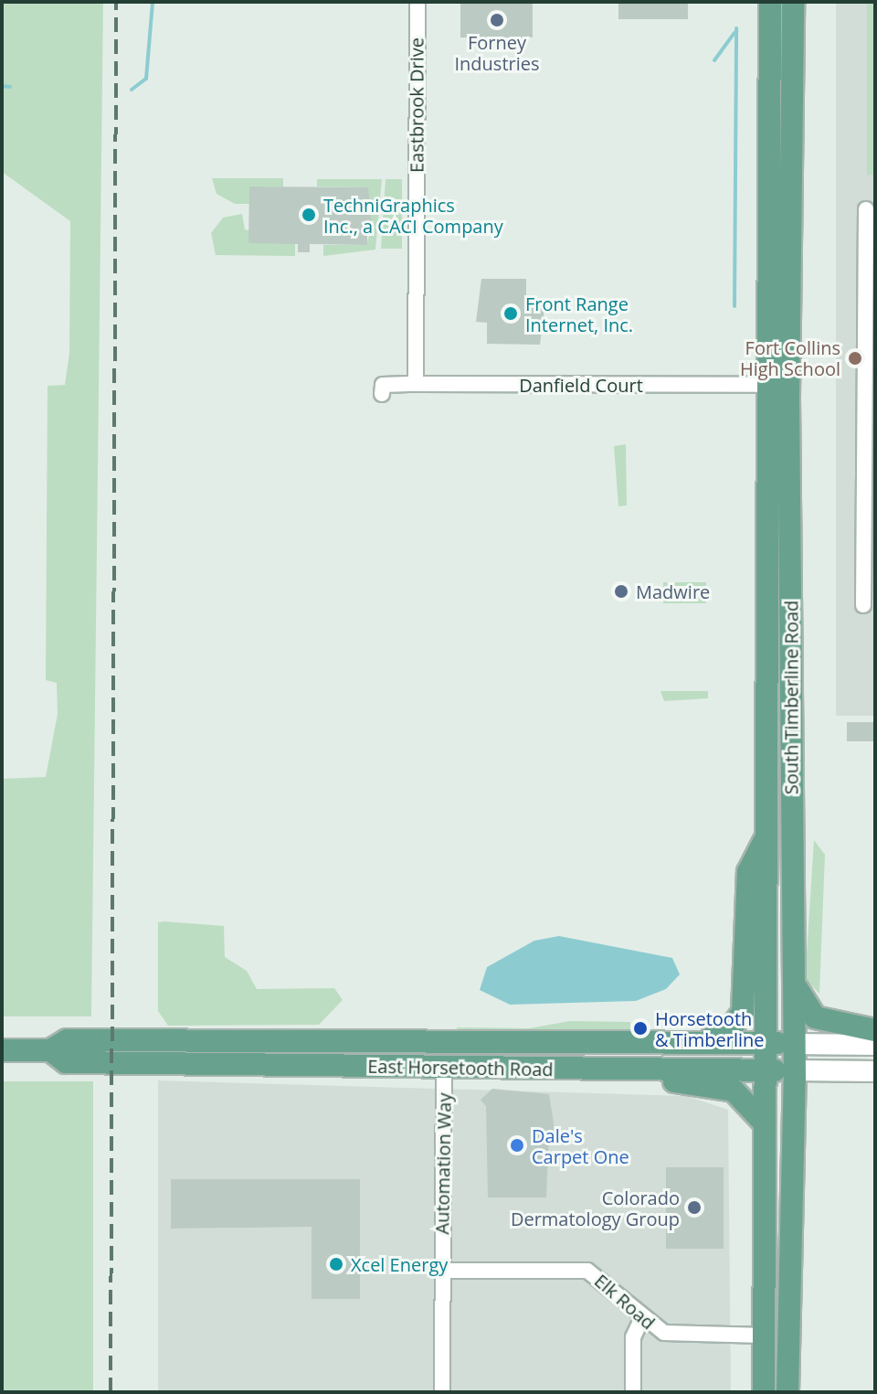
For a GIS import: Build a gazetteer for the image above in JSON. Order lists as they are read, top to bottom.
{
  "streets": {
    "main road": ["South Timberline Road", "East Horsetooth Road"],
    "street": [
      "Eastbrook Drive",
      "Danfield Court",
      "Automation Way",
      "Elk Road"
    ]
  },
  "crossings": [
    ["Eastbrook Drive", "Danfield Court"],
    ["Danfield Court", "South Timberline Road"],
    ["South Timberline Road", "East Horsetooth Road"],
    ["South Timberline Road", "Elk Road"],
    ["East Horsetooth Road", "Automation Way"],
    ["Automation Way", "Elk Road"]
  ],
  "places": [
    "Forney Industries",
    "TechniGraphics Inc., a CACI Company",
    "Front Range Internet, Inc.",
    "Fort Collins High School",
    "Madwire",
    "Horsetooth & Timberline",
    "Dale's Carpet One",
    "Colorado Dermatology Group",
    "Xcel Energy"
  ]
}
